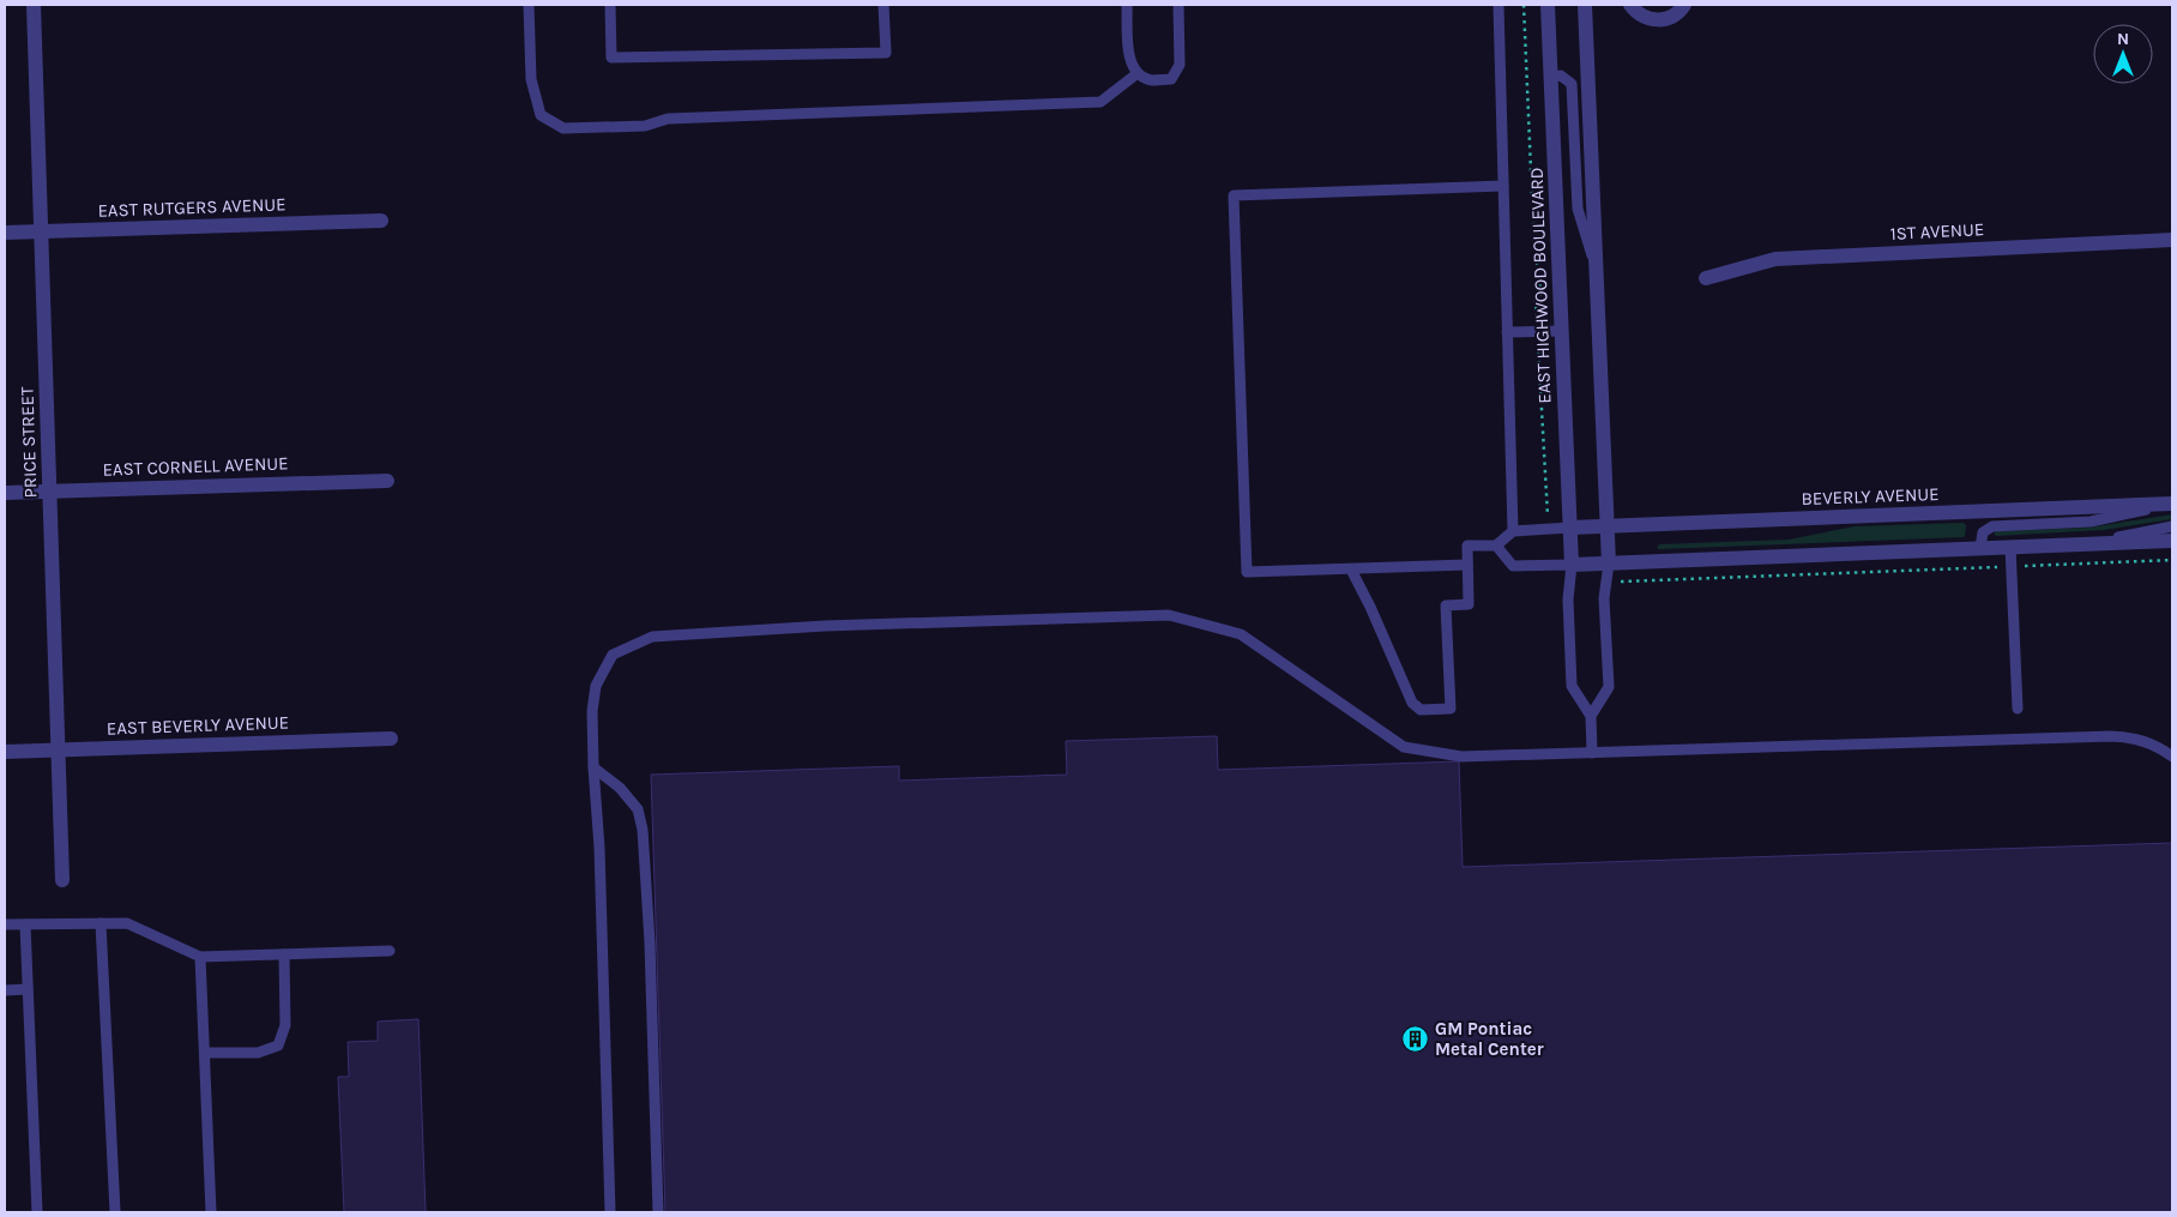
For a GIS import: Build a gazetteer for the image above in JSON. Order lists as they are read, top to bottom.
{
  "streets": {
    "street": [
      "EAST RUTGERS AVENUE",
      "1ST AVENUE",
      "EAST HIGHWOOD BOULEVARD",
      "PRICE STREET",
      "EAST CORNELL AVENUE",
      "BEVERLY AVENUE",
      "EAST BEVERLY AVENUE"
    ]
  },
  "crossings": [
    ["EAST RUTGERS AVENUE", "PRICE STREET"],
    ["EAST HIGHWOOD BOULEVARD", "BEVERLY AVENUE"],
    ["PRICE STREET", "EAST CORNELL AVENUE"],
    ["PRICE STREET", "EAST BEVERLY AVENUE"]
  ],
  "places": {
    "building": ["GM Pontiac Metal Center"]
  },
  "north": "top"
}
